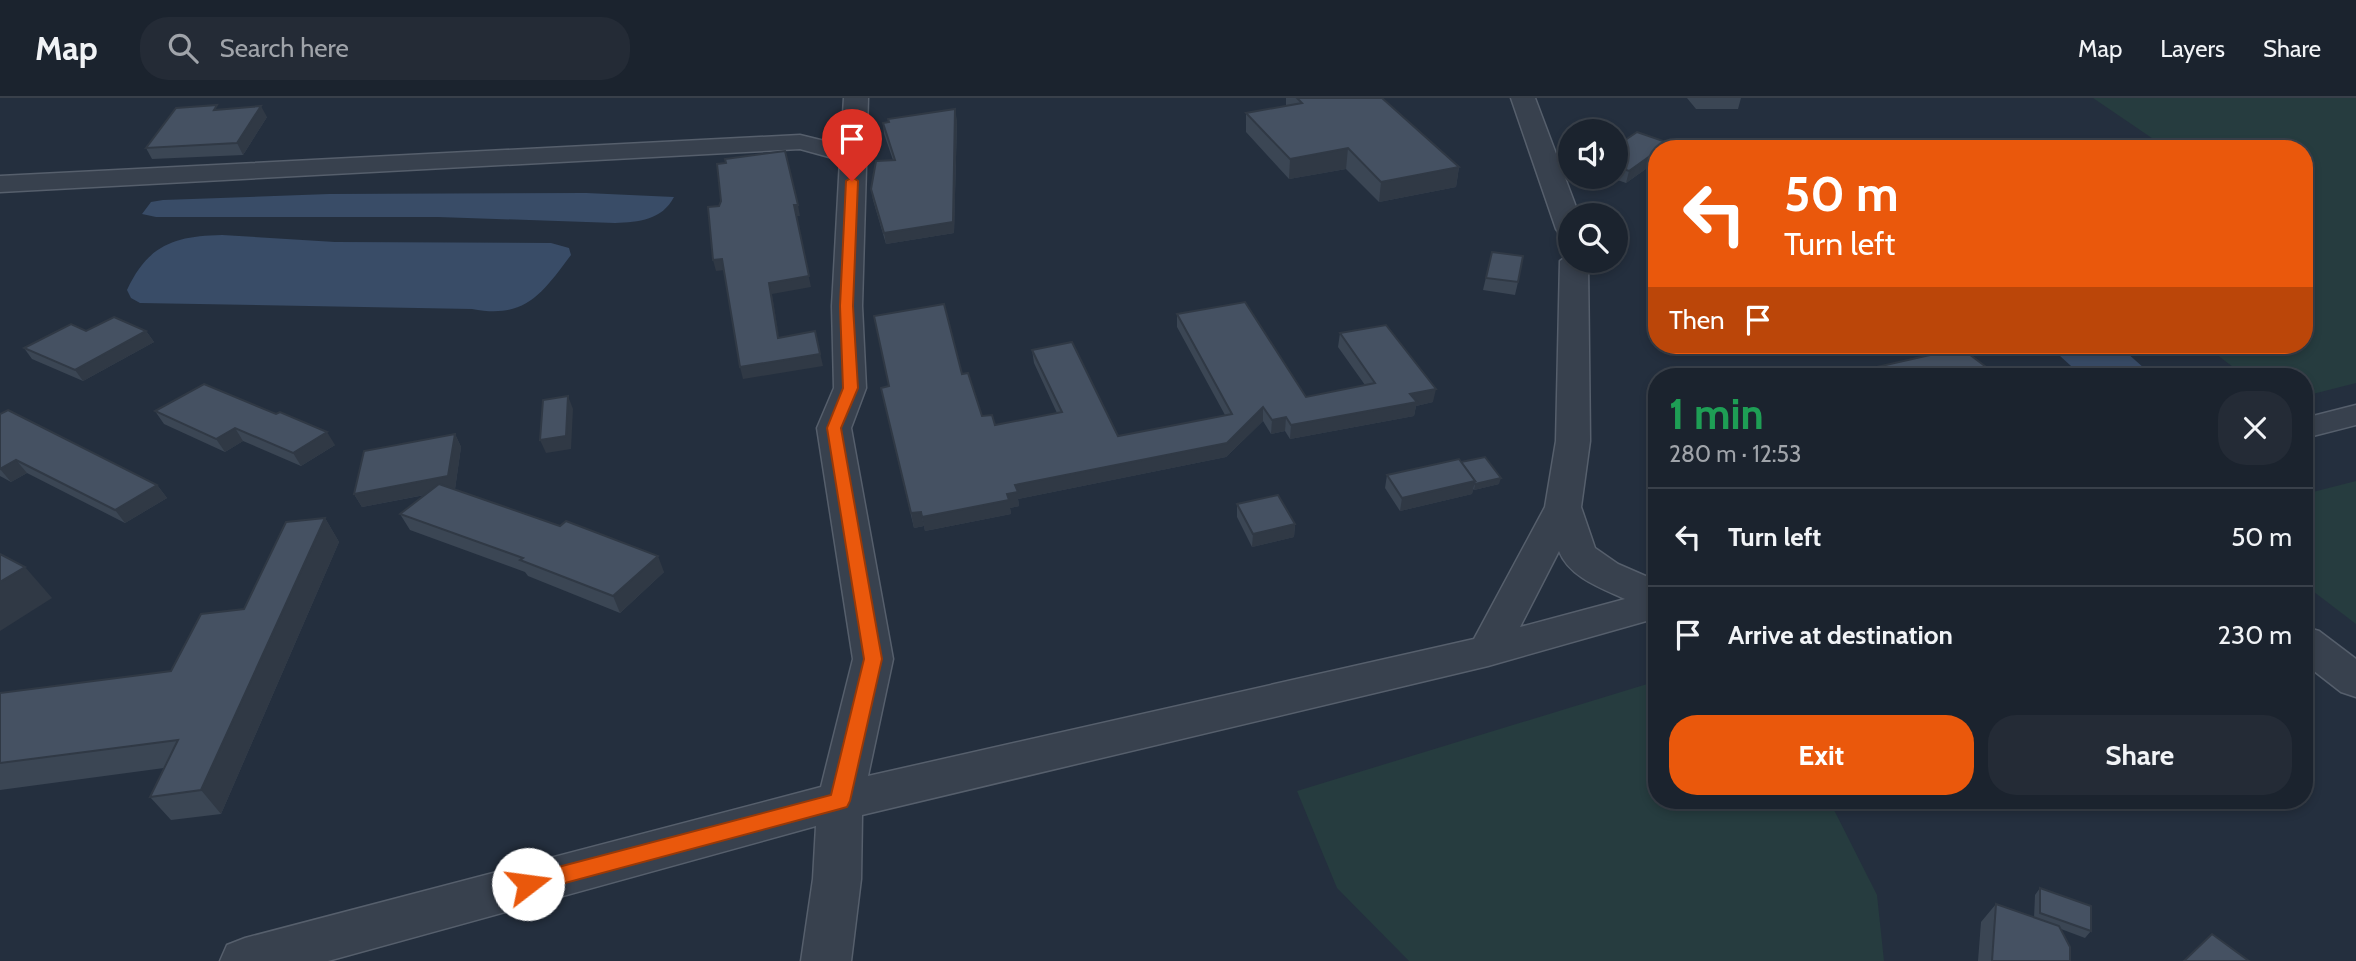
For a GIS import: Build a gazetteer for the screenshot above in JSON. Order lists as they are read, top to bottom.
{
  "page": {
    "header": "Map",
    "search": "Search here",
    "nav": ["Map", "Layers", "Share"],
    "turn": ["50 m", "Turn left"],
    "then": "Then",
    "heading": ["1 min", "280 m · 12:53"],
    "list": [
      {
        "name": "Turn left",
        "value": "50 m"
      },
      {
        "name": "Arrive at destination",
        "value": "230 m"
      }
    ],
    "buttons": ["Exit", "Share"]
  }
}
